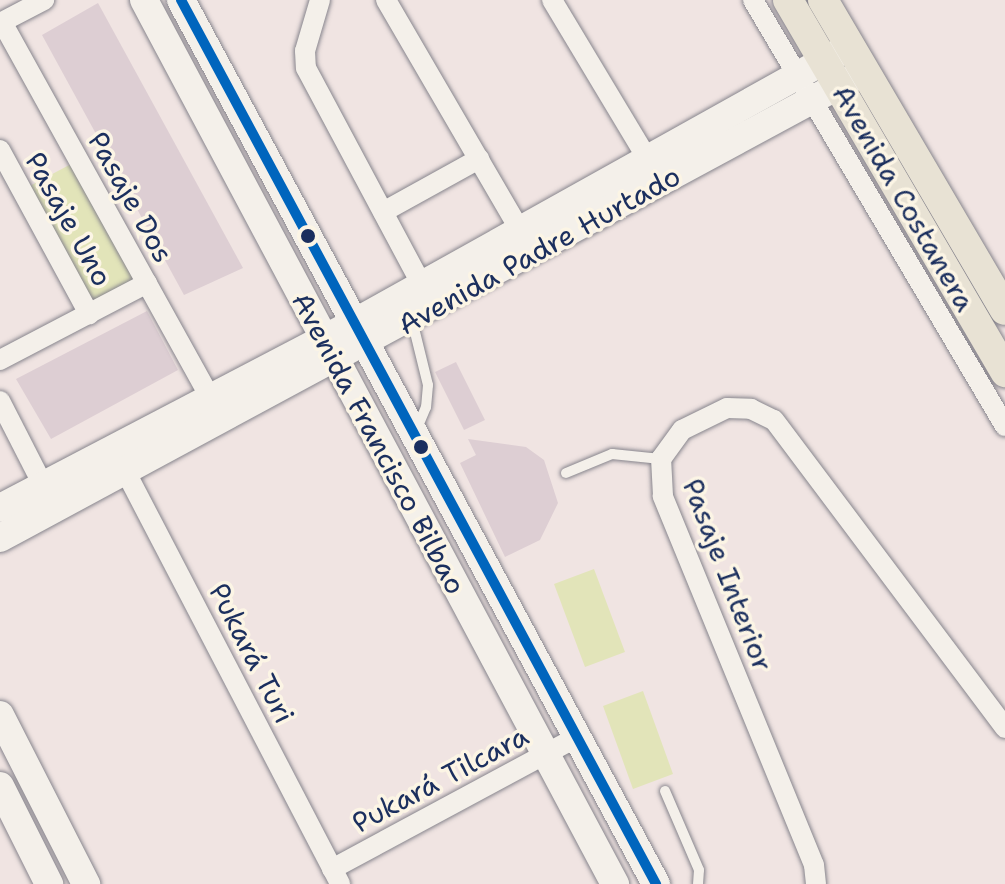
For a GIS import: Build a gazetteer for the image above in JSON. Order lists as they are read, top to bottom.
{
  "streets": {
    "main road": ["Avenida Padre Hurtado", "Avenida Francisco Bilbao"],
    "street": [
      "Pasaje Dos",
      "Avenida Costanera",
      "Pasaje Uno",
      "Pasaje Interior",
      "Pukará Turi",
      "Pukará Tilcara"
    ]
  },
  "crossings": [
    ["Pasaje Dos", "Avenida Padre Hurtado"],
    ["Avenida Costanera", "Avenida Padre Hurtado"],
    ["Avenida Padre Hurtado", "Avenida Francisco Bilbao"],
    ["Avenida Padre Hurtado", "Pukará Turi"],
    ["Avenida Francisco Bilbao", "Pukará Tilcara"],
    ["Pukará Turi", "Pukará Tilcara"]
  ]
}
